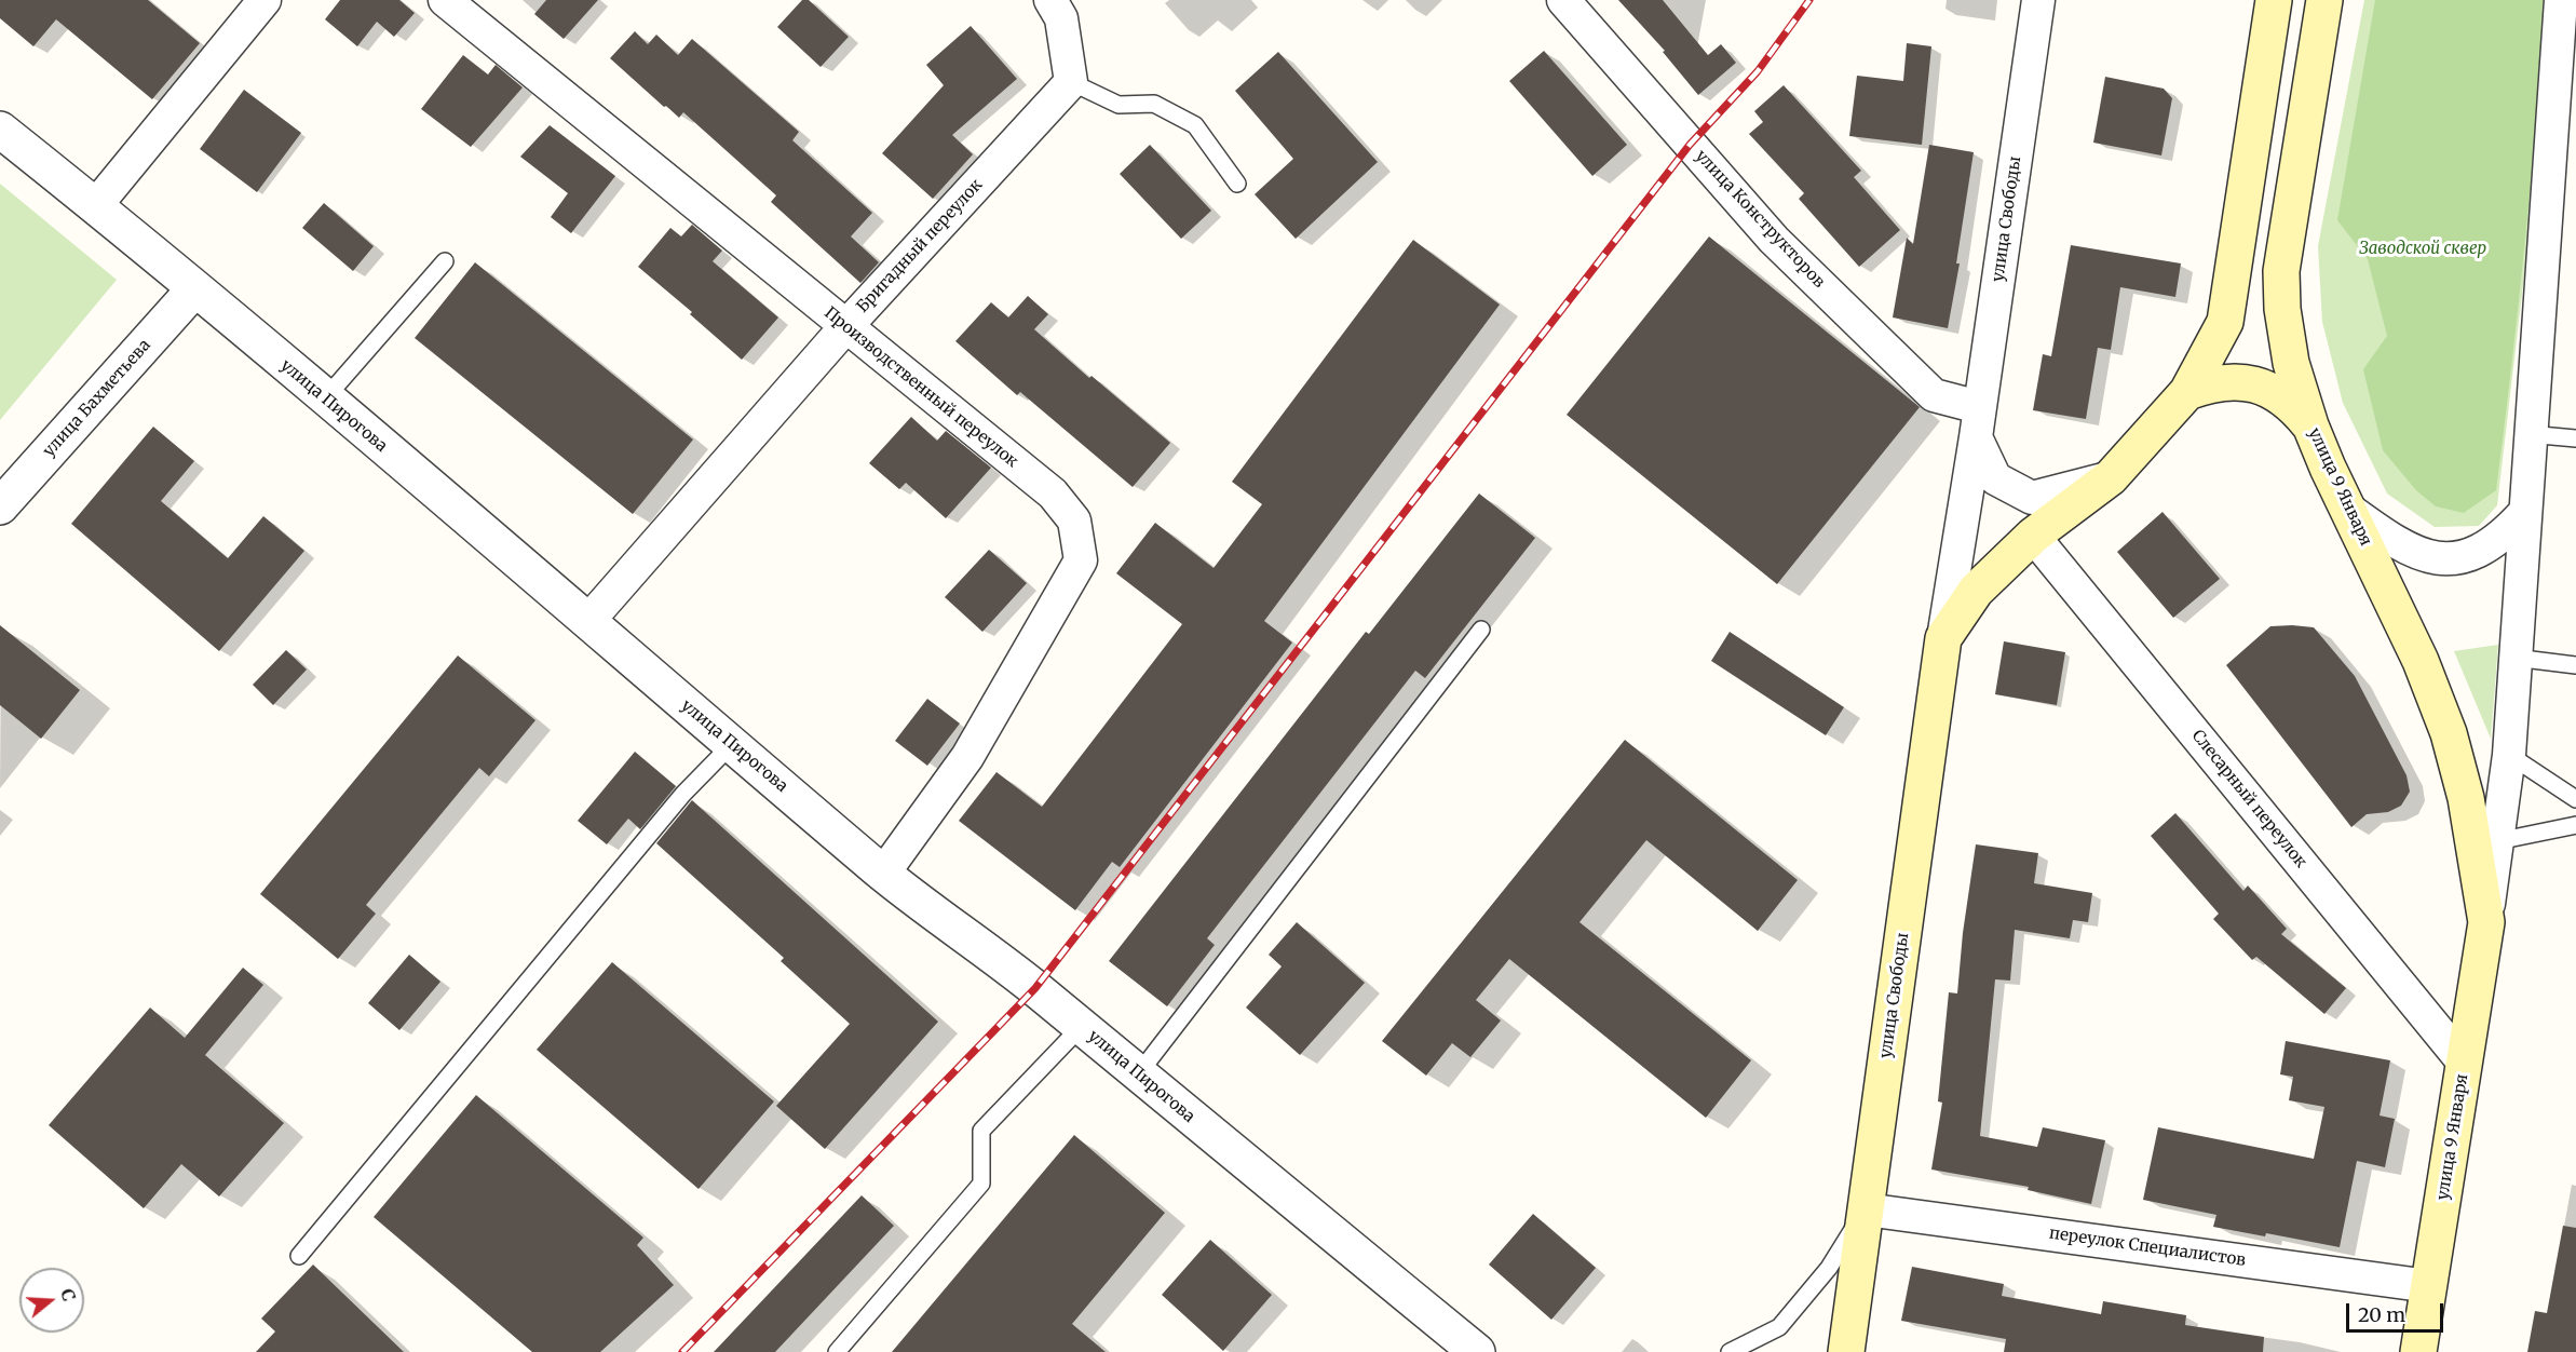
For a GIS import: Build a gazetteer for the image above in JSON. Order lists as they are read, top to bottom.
{
  "streets": {
    "main road": ["улица Свободы", "улица 9 Января"],
    "street": [
      "улица Конструкторов",
      "Бригадный переулок",
      "Производственный переулок",
      "улица Бахметьева",
      "улица Пирогова",
      "Слесарный переулок",
      "переулок Специалистов"
    ]
  },
  "crossings": [
    ["улица Конструкторов", "улица Свободы"],
    ["улица Свободы", "Слесарный переулок"],
    ["улица Свободы", "переулок Специалистов"],
    ["Бригадный переулок", "Производственный переулок"],
    ["Бригадный переулок", "улица Пирогова"],
    ["Производственный переулок", "улица Пирогова"],
    ["улица Бахметьева", "улица Пирогова"],
    ["улица 9 Января", "Слесарный переулок"],
    ["улица 9 Января", "переулок Специалистов"]
  ],
  "parks": ["Заводской сквер"],
  "scale_bar": "20 m",
  "north": "right"
}
